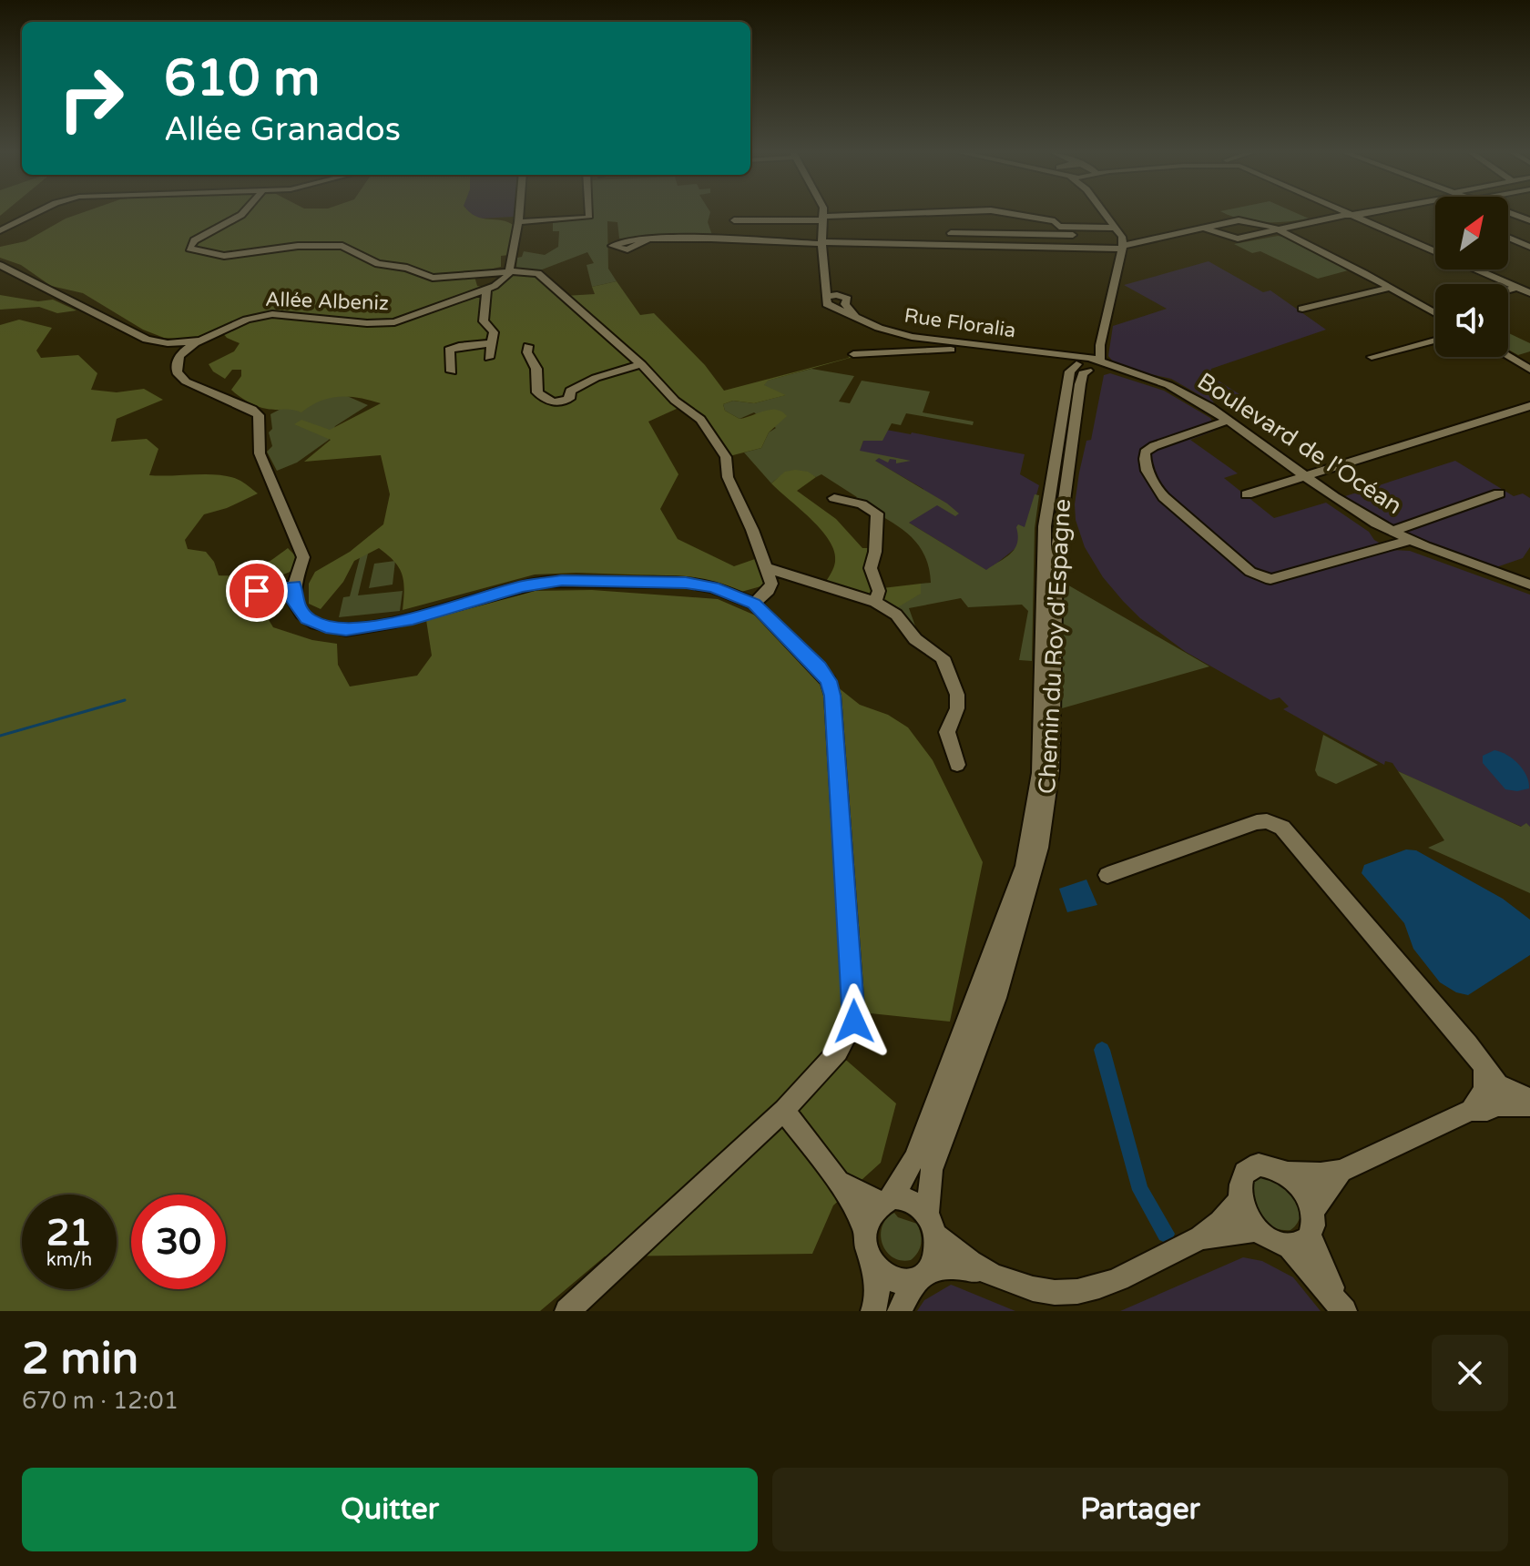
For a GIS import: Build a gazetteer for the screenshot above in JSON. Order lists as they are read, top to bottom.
{
  "streets": {
    "street": [
      "Allée Albeniz",
      "Rue Floralia",
      "Boulevard de l'Océan",
      "Chemin du Roy d'Espagne"
    ]
  },
  "crossings": [
    ["Rue Floralia", "Boulevard de l'Océan"],
    ["Rue Floralia", "Chemin du Roy d'Espagne"],
    ["Boulevard de l'Océan", "Chemin du Roy d'Espagne"]
  ],
  "north": "top right",
  "page": {
    "turn": ["610 m", "Allée Granados"],
    "speed": "21 km/h",
    "limit": "30",
    "heading": ["2 min", "670 m · 12:01"],
    "buttons": ["Quitter", "Partager"]
  }
}
